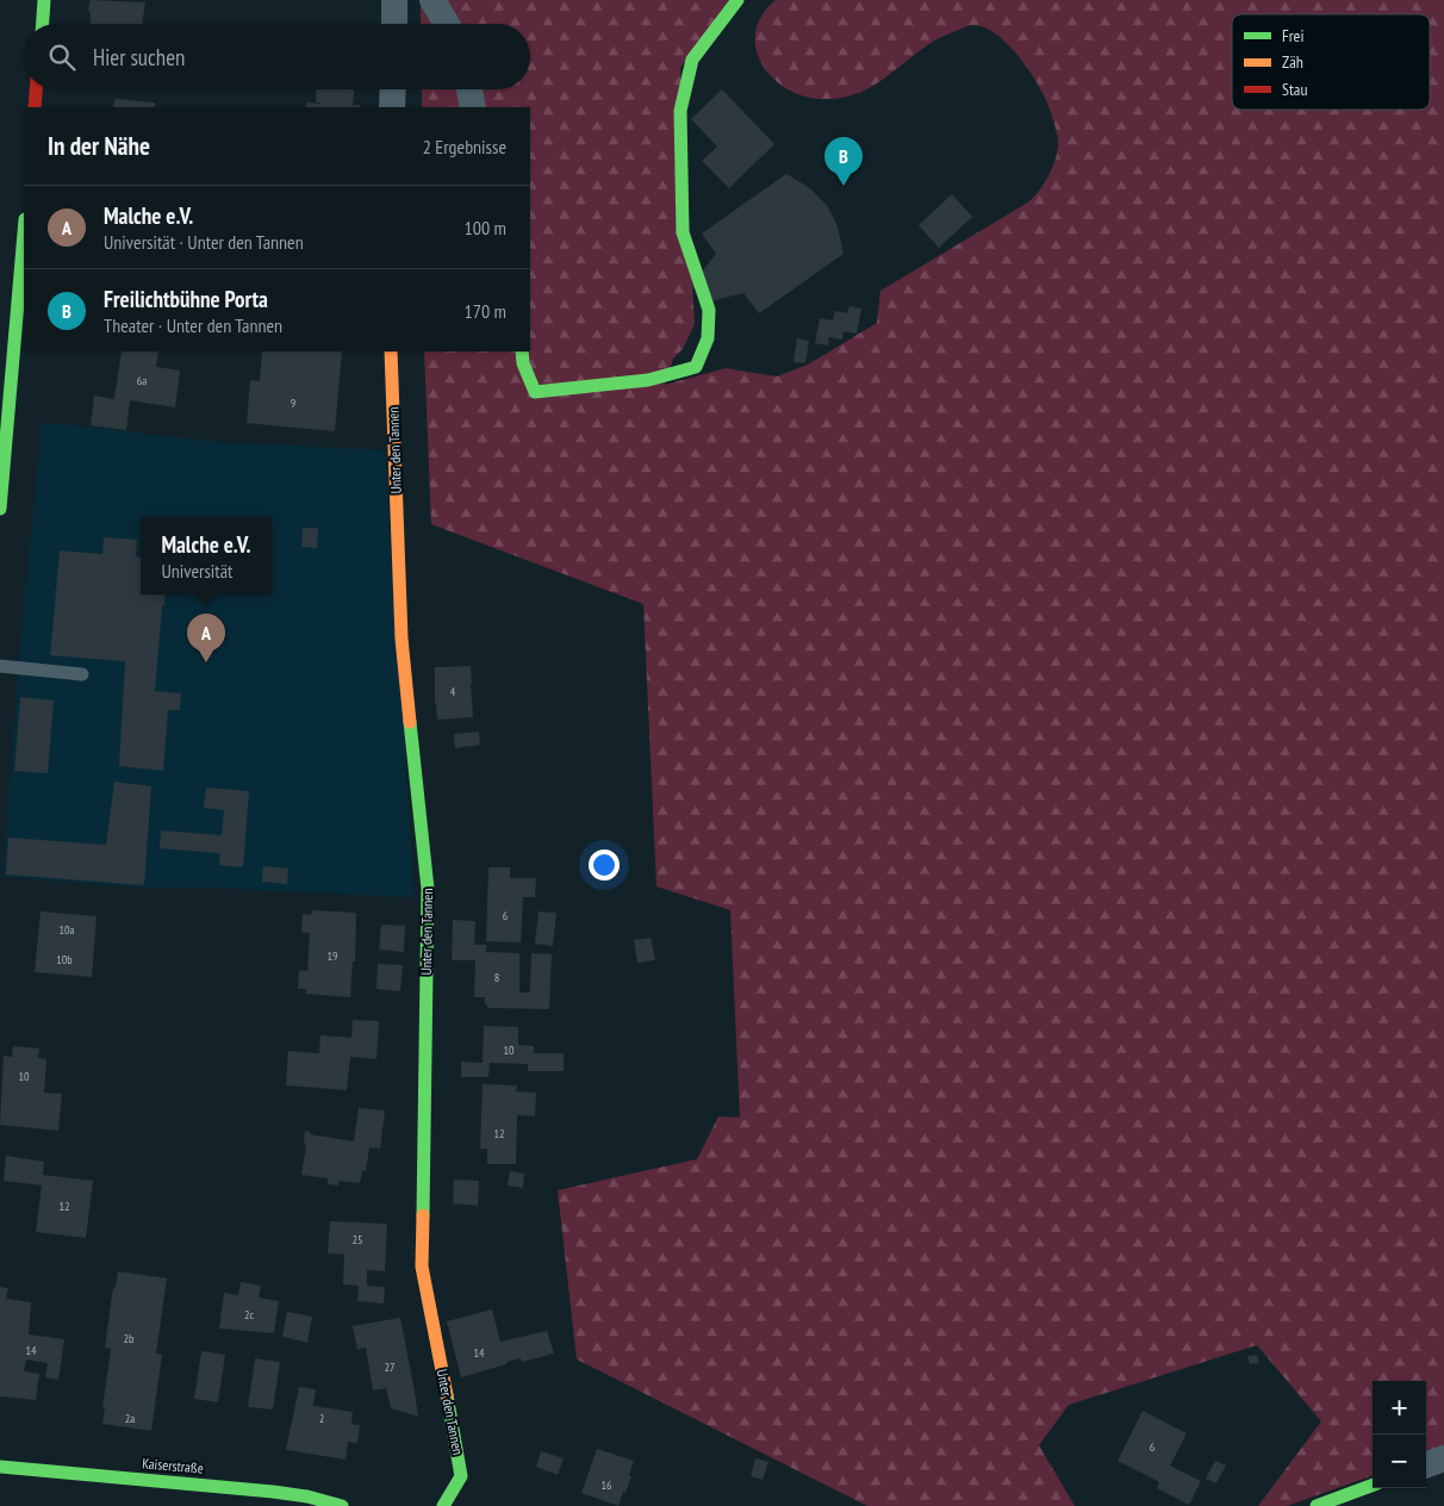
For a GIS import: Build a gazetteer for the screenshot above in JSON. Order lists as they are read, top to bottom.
{
  "streets": {
    "street": ["Unter den Tannen", "Kaiserstraße"]
  },
  "house_numbers": [
    "6a",
    "9",
    "4",
    "6",
    "10a",
    "19",
    "10b",
    "8",
    "10",
    "10",
    "12",
    "12",
    "25",
    "2c",
    "2b",
    "14",
    "14",
    "27",
    "2a",
    "2",
    "6",
    "16"
  ],
  "legend": ["Frei", "Zäh", "Stau"],
  "page": {
    "search": "Hier suchen",
    "heading": ["In der Nähe", "2 Ergebnisse"],
    "pins": ["B", "A"],
    "list": [
      {
        "mark": "A",
        "name": "Malche e.V.",
        "note": "Universität · Unter den Tannen",
        "value": "100 m"
      },
      {
        "mark": "B",
        "name": "Freilichtbühne Porta",
        "note": "Theater · Unter den Tannen",
        "value": "170 m"
      }
    ],
    "popup": ["Malche e.V.", "Universität"],
    "map_buttons": ["+", "−"]
  }
}
